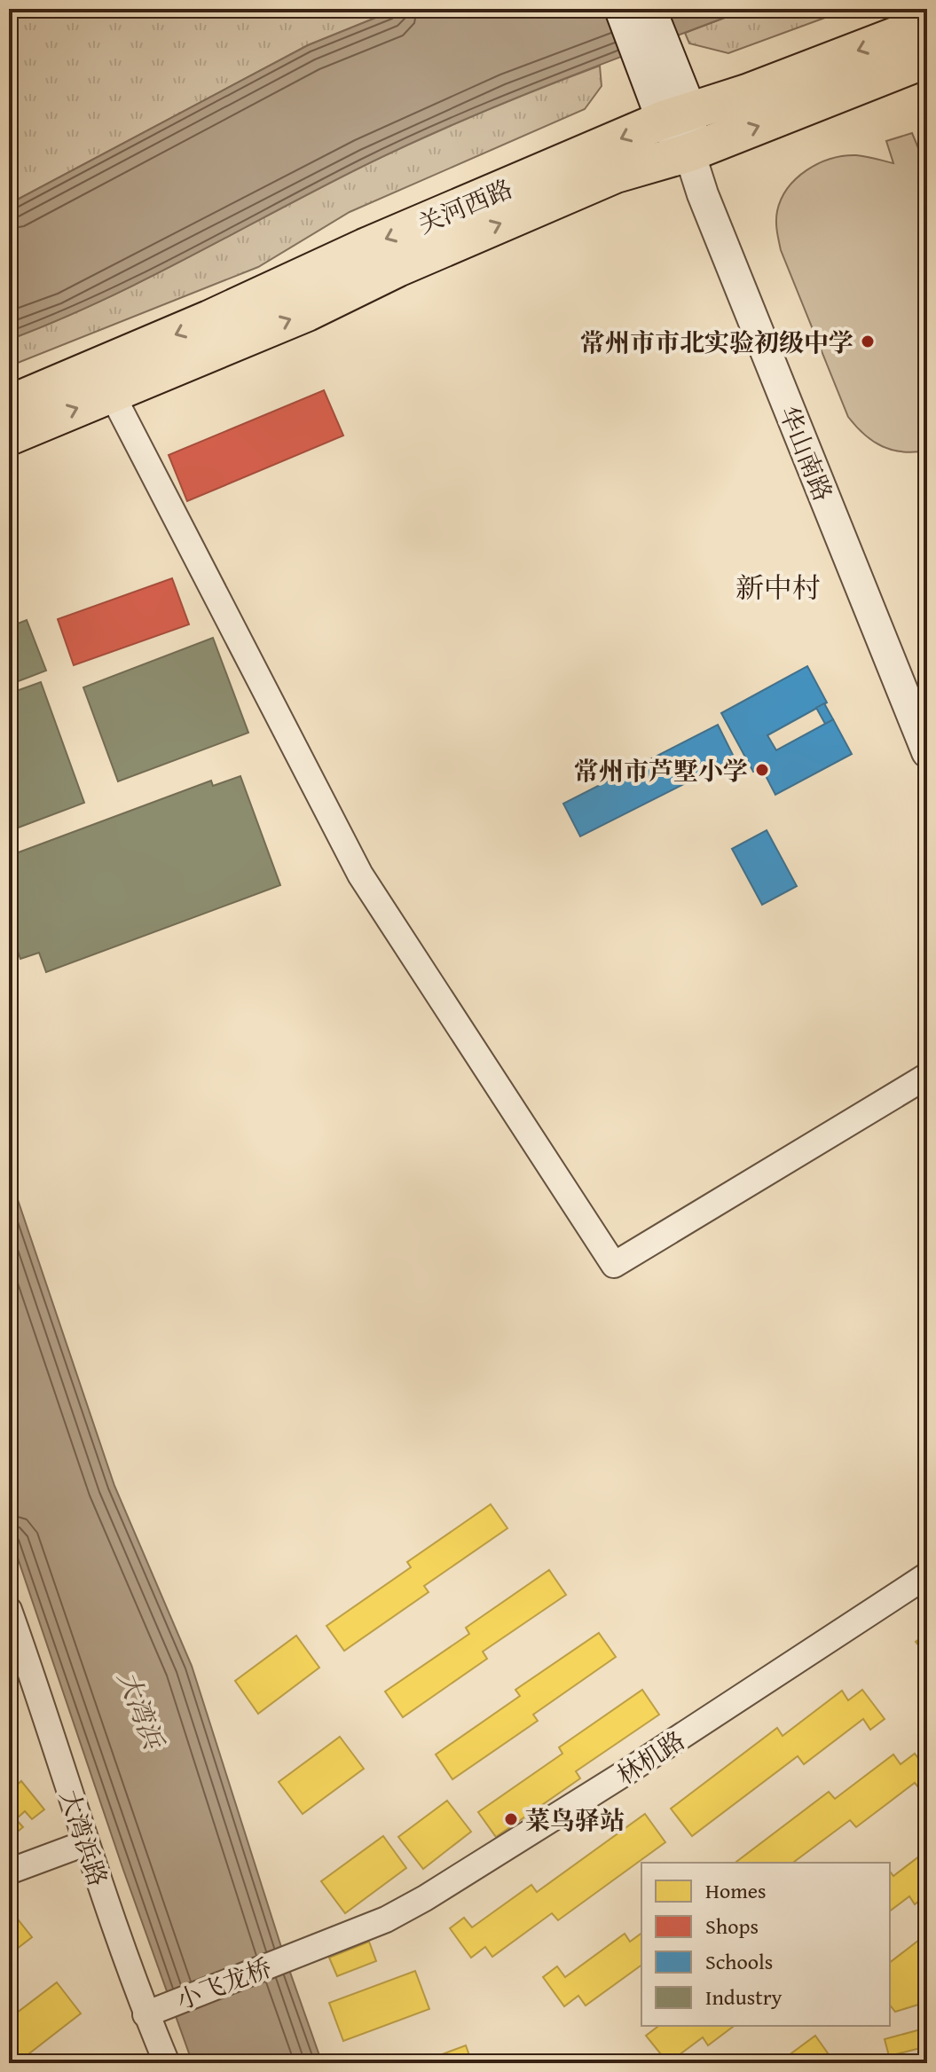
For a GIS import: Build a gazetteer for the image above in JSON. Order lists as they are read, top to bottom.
{
  "streets": {
    "main road": ["关河西路"],
    "street": [
      "华山南路",
      "林机路",
      "大湾浜路",
      "小飞龙桥"
    ]
  },
  "crossings": [
    ["关河西路", "华山南路"],
    ["林机路", "小飞龙桥"],
    ["大湾浜路", "小飞龙桥"]
  ],
  "districts": ["新中村"],
  "water": ["大湾浜"],
  "places": ["常州市市北实验初级中学", "常州市芦墅小学", "菜鸟驿站"],
  "legend": [
    "Homes",
    "Shops",
    "Schools",
    "Industry"
  ]
}
